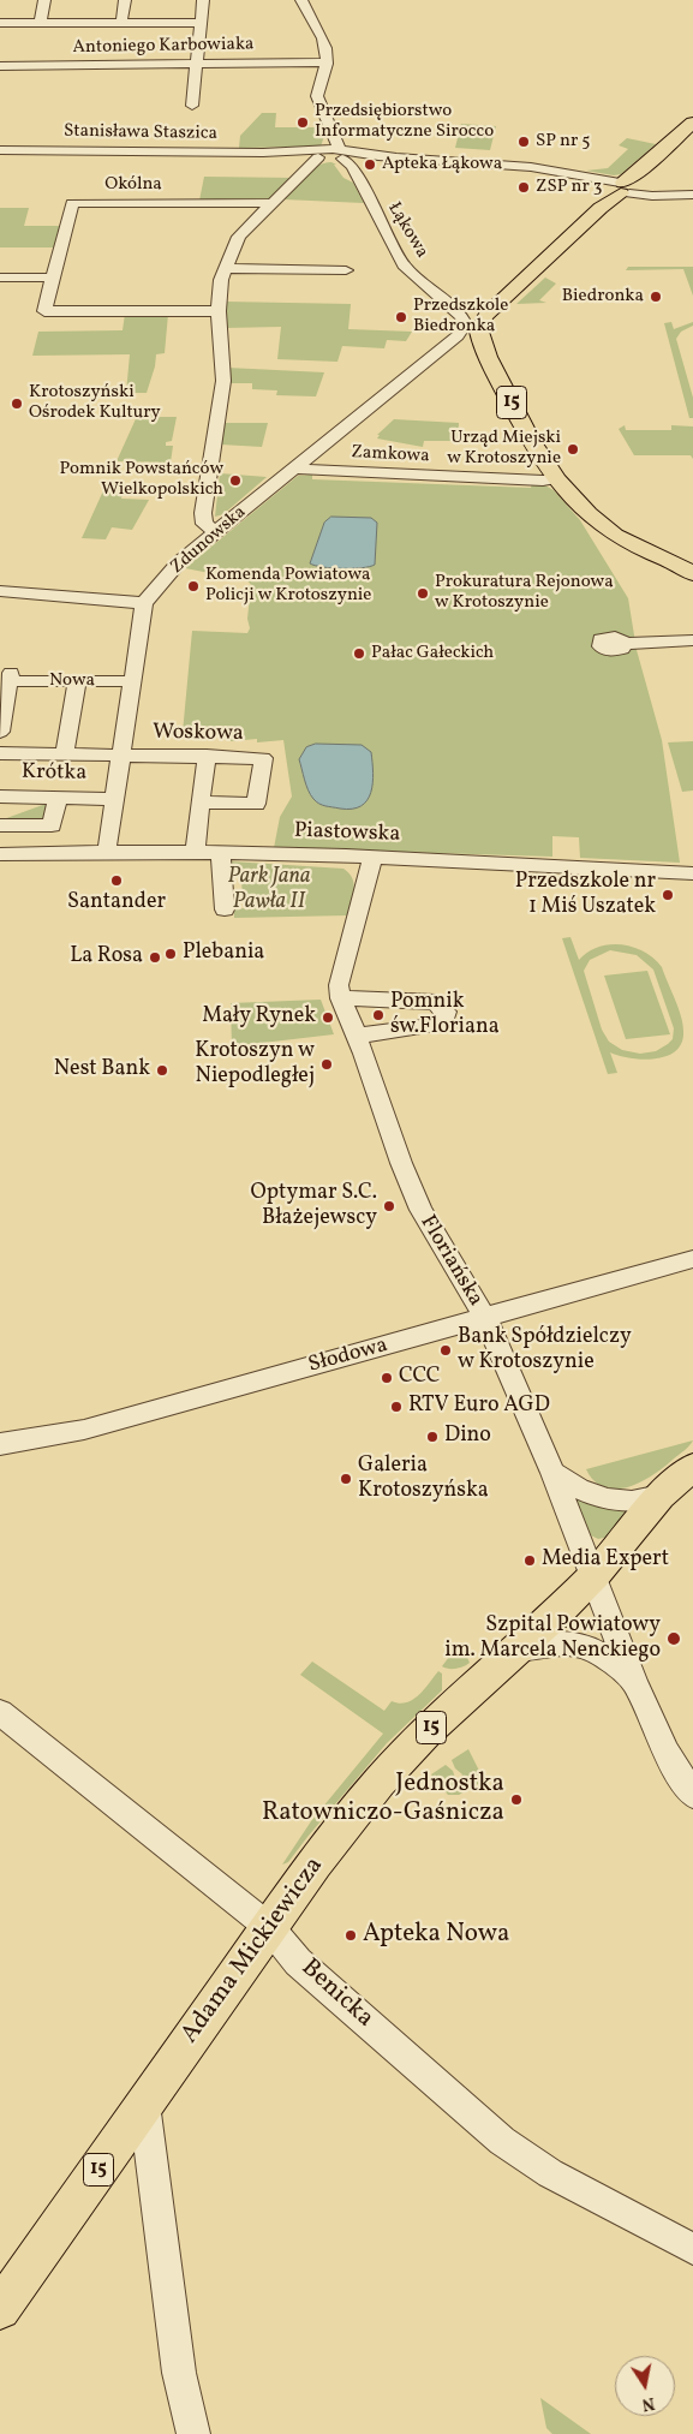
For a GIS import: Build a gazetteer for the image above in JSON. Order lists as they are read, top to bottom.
{
  "streets": {
    "main road": ["15", "Zdunowska", "Adama Mickiewicza"],
    "street": [
      "Antoniego Karbowiaka",
      "Stanisława Staszica",
      "Okólna",
      "Łąkowa",
      "Zamkowa",
      "Nowa",
      "Woskowa",
      "Krótka",
      "Piastowska",
      "Floriańska",
      "Słodowa",
      "Benicka"
    ]
  },
  "crossings": [
    ["Stanisława Staszica", "Łąkowa"],
    ["Stanisława Staszica", "Zdunowska"],
    ["Łąkowa", "15"],
    ["Łąkowa", "Zdunowska"],
    ["15", "Zamkowa"],
    ["15", "Zdunowska"],
    ["Zamkowa", "Zdunowska"],
    ["Floriańska", "Słodowa"],
    ["Floriańska", "Adama Mickiewicza"],
    ["Adama Mickiewicza", "Benicka"]
  ],
  "parks": ["Park Jana Pawła II"],
  "places": [
    "Przedsiębiorstwo Informatyczne Sirocco",
    "SP nr 5",
    "Apteka Łąkowa",
    "ZSP nr 3",
    "Biedronka",
    "Przedszkole Biedronka",
    "Krotoszyński Ośrodek Kultury",
    "Urząd Miejski w Krotoszynie",
    "Pomnik Powstańców Wielkopolskich",
    "Komenda Powiatowa Policji w Krotoszynie",
    "Prokuratura Rejonowa w Krotoszynie",
    "Pałac Gałeckich",
    "Santander",
    "Przedszkole nr 1 Miś Uszatek",
    "Plebania",
    "La Rosa",
    "Pomnik św.Floriana",
    "Mały Rynek",
    "Krotoszyn w Niepodległej",
    "Nest Bank",
    "Optymar S.C. Błażejewscy",
    "Bank Spółdzielczy w Krotoszynie",
    "CCC",
    "RTV Euro AGD",
    "Dino",
    "Galeria Krotoszyńska",
    "Media Expert",
    "Szpital Powiatowy im. Marcela Nenckiego",
    "Jednostka Ratowniczo-Gaśnicza",
    "Apteka Nowa"
  ],
  "north": "bottom"
}
